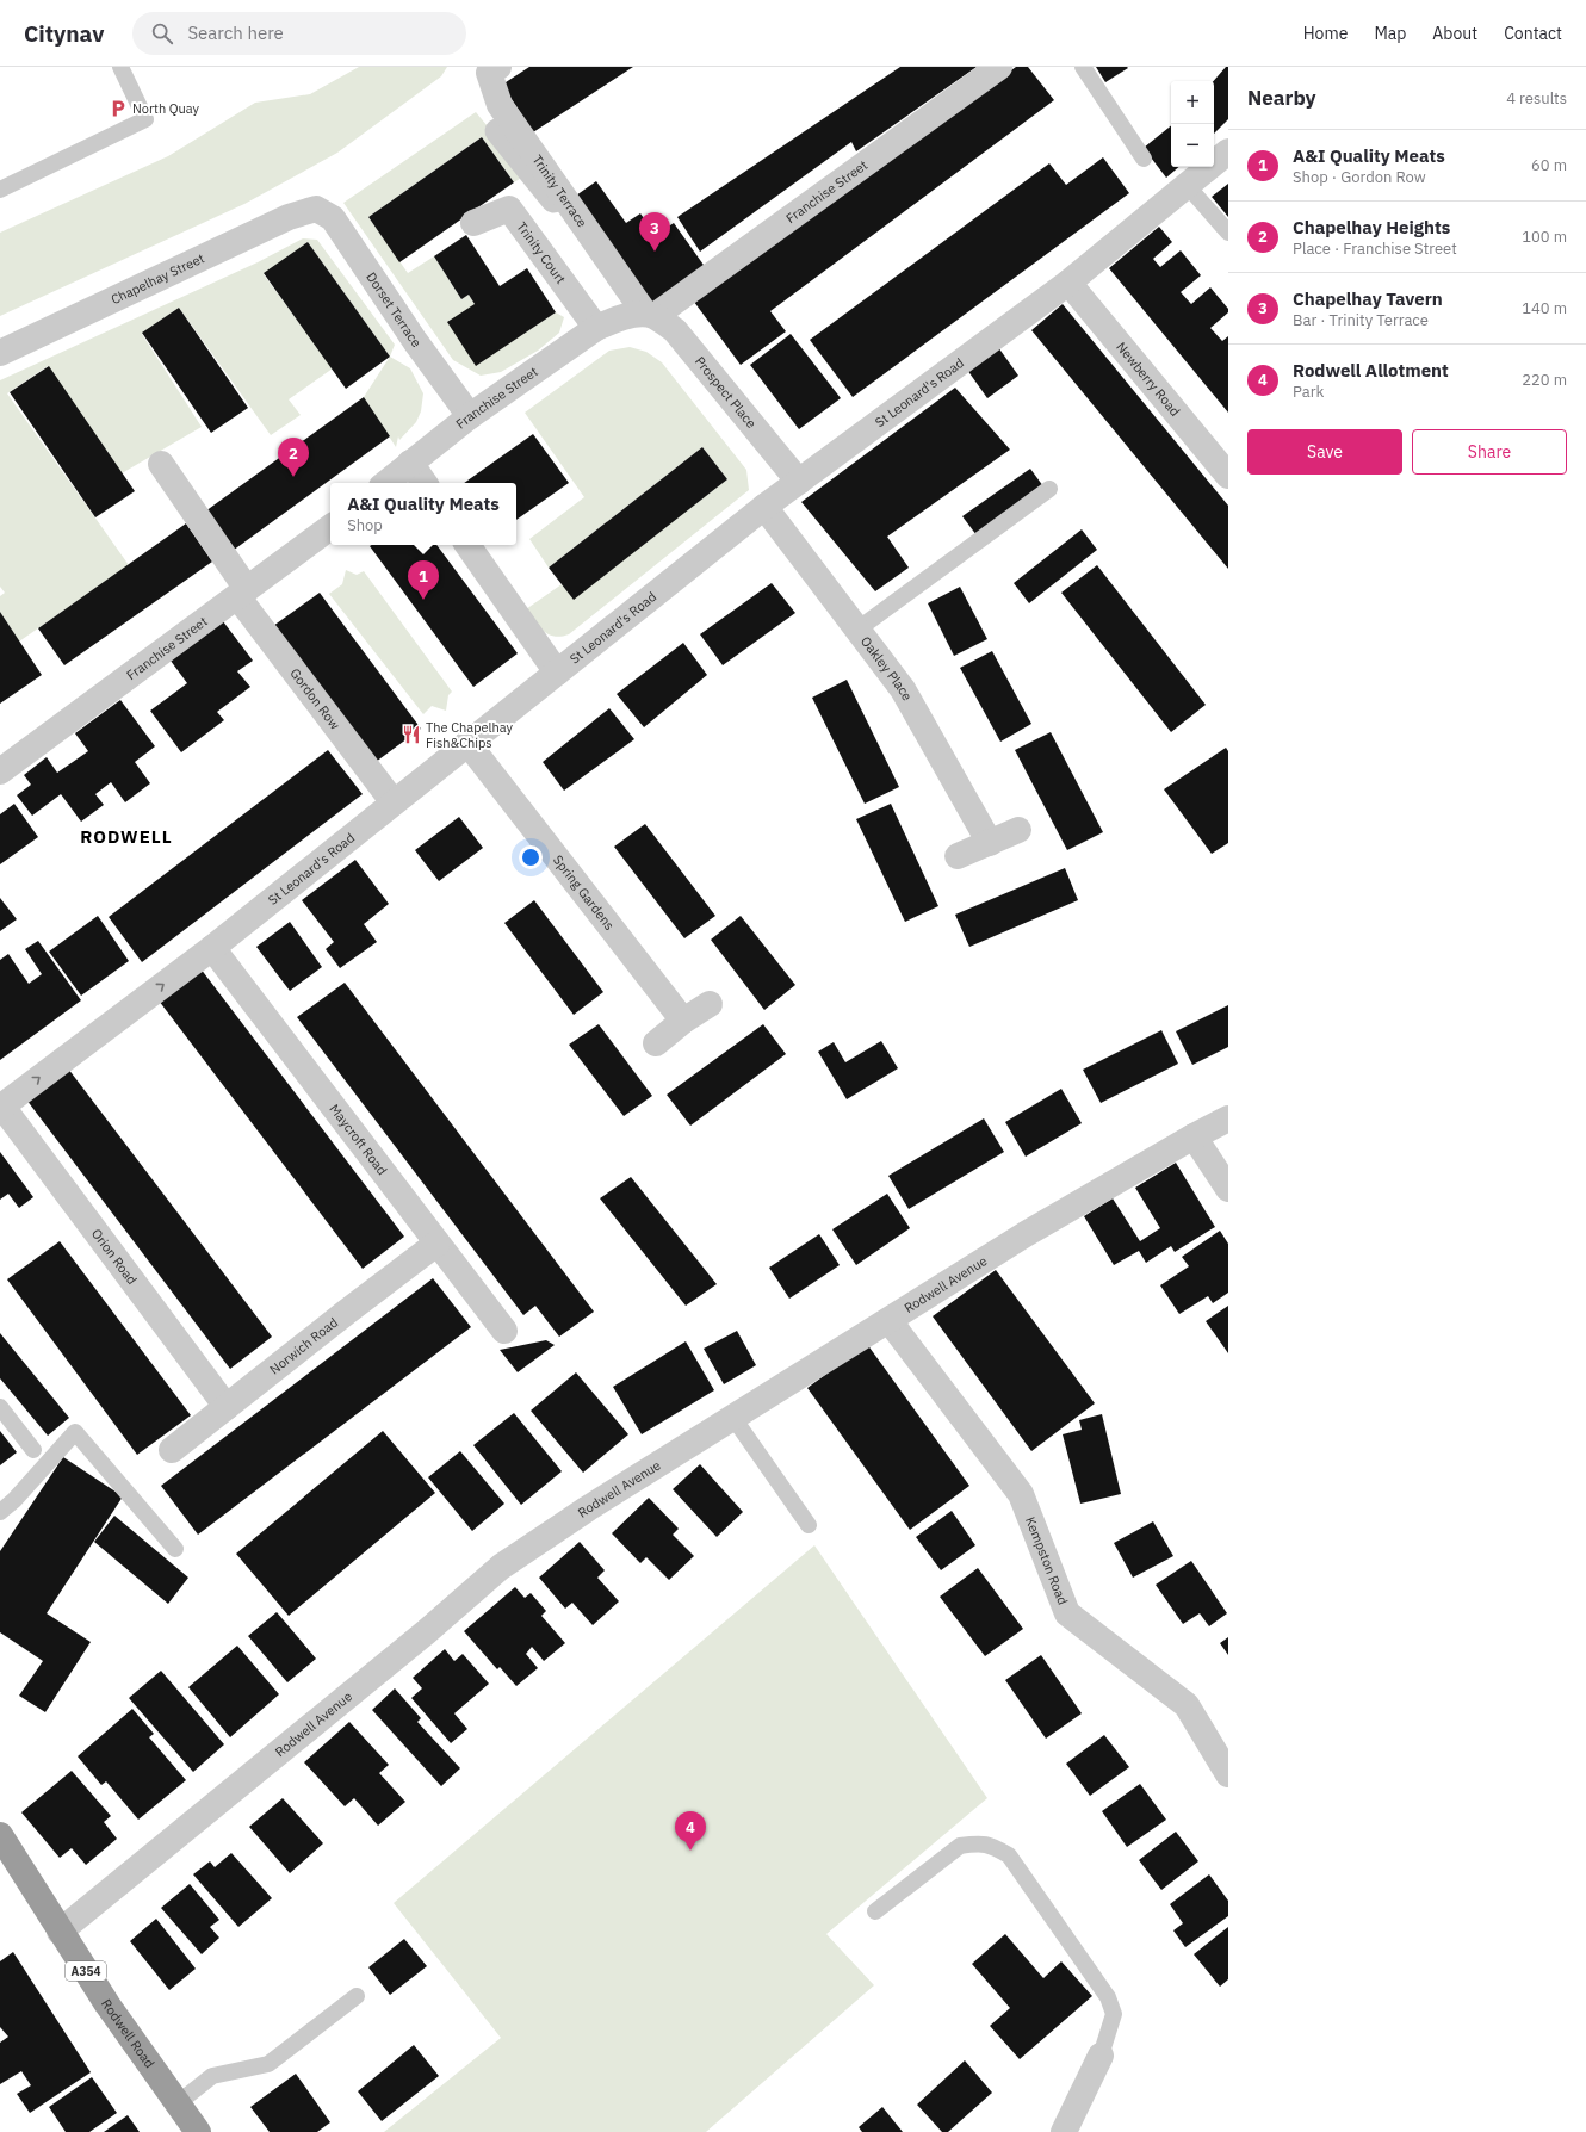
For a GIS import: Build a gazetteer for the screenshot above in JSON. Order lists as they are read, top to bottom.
{
  "streets": {
    "highway": ["A354", "Rodwell Road"],
    "street": [
      "Trinity Terrace",
      "Franchise Street",
      "Trinity Court",
      "Chapelhay Street",
      "Dorset Terrace",
      "Newberry Road",
      "Prospect Place",
      "St Leonard's Road",
      "Oakley Place",
      "Gordon Row",
      "Spring Gardens",
      "Maycroft Road",
      "Orion Road",
      "Rodwell Avenue",
      "Norwich Road",
      "Kempston Road"
    ]
  },
  "crossings": [
    ["Trinity Terrace", "Franchise Street"],
    ["Trinity Terrace", "Prospect Place"],
    ["Franchise Street", "Trinity Court"],
    ["Franchise Street", "Dorset Terrace"],
    ["Franchise Street", "Prospect Place"],
    ["Franchise Street", "Gordon Row"],
    ["Chapelhay Street", "Dorset Terrace"],
    ["Newberry Road", "St Leonard's Road"],
    ["Prospect Place", "St Leonard's Road"],
    ["St Leonard's Road", "Oakley Place"],
    ["St Leonard's Road", "Gordon Row"],
    ["St Leonard's Road", "Spring Gardens"],
    ["St Leonard's Road", "Maycroft Road"],
    ["St Leonard's Road", "Orion Road"],
    ["Maycroft Road", "Norwich Road"],
    ["Orion Road", "Norwich Road"],
    ["Rodwell Avenue", "Kempston Road"],
    ["Rodwell Avenue", "Rodwell Road"]
  ],
  "districts": ["RODWELL"],
  "places": {
    "parking": ["North Quay"],
    "restaurant": ["The Chapelhay Fish&Chips"]
  },
  "page": {
    "header": "Citynav",
    "search": "Search here",
    "nav": [
      "Home",
      "Map",
      "About",
      "Contact"
    ],
    "heading": ["Nearby", "4 results"],
    "map_buttons": ["+", "−"],
    "list": [
      {
        "mark": "1",
        "name": "A&I Quality Meats",
        "note": "Shop · Gordon Row",
        "value": "60 m"
      },
      {
        "mark": "2",
        "name": "Chapelhay Heights",
        "note": "Place · Franchise Street",
        "value": "100 m"
      },
      {
        "mark": "3",
        "name": "Chapelhay Tavern",
        "note": "Bar · Trinity Terrace",
        "value": "140 m"
      },
      {
        "mark": "4",
        "name": "Rodwell Allotment",
        "note": "Park",
        "value": "220 m"
      }
    ],
    "pins": [
      "3",
      "2",
      "1",
      "4"
    ],
    "buttons": ["Save", "Share"],
    "popup": ["A&I Quality Meats", "Shop"]
  }
}
